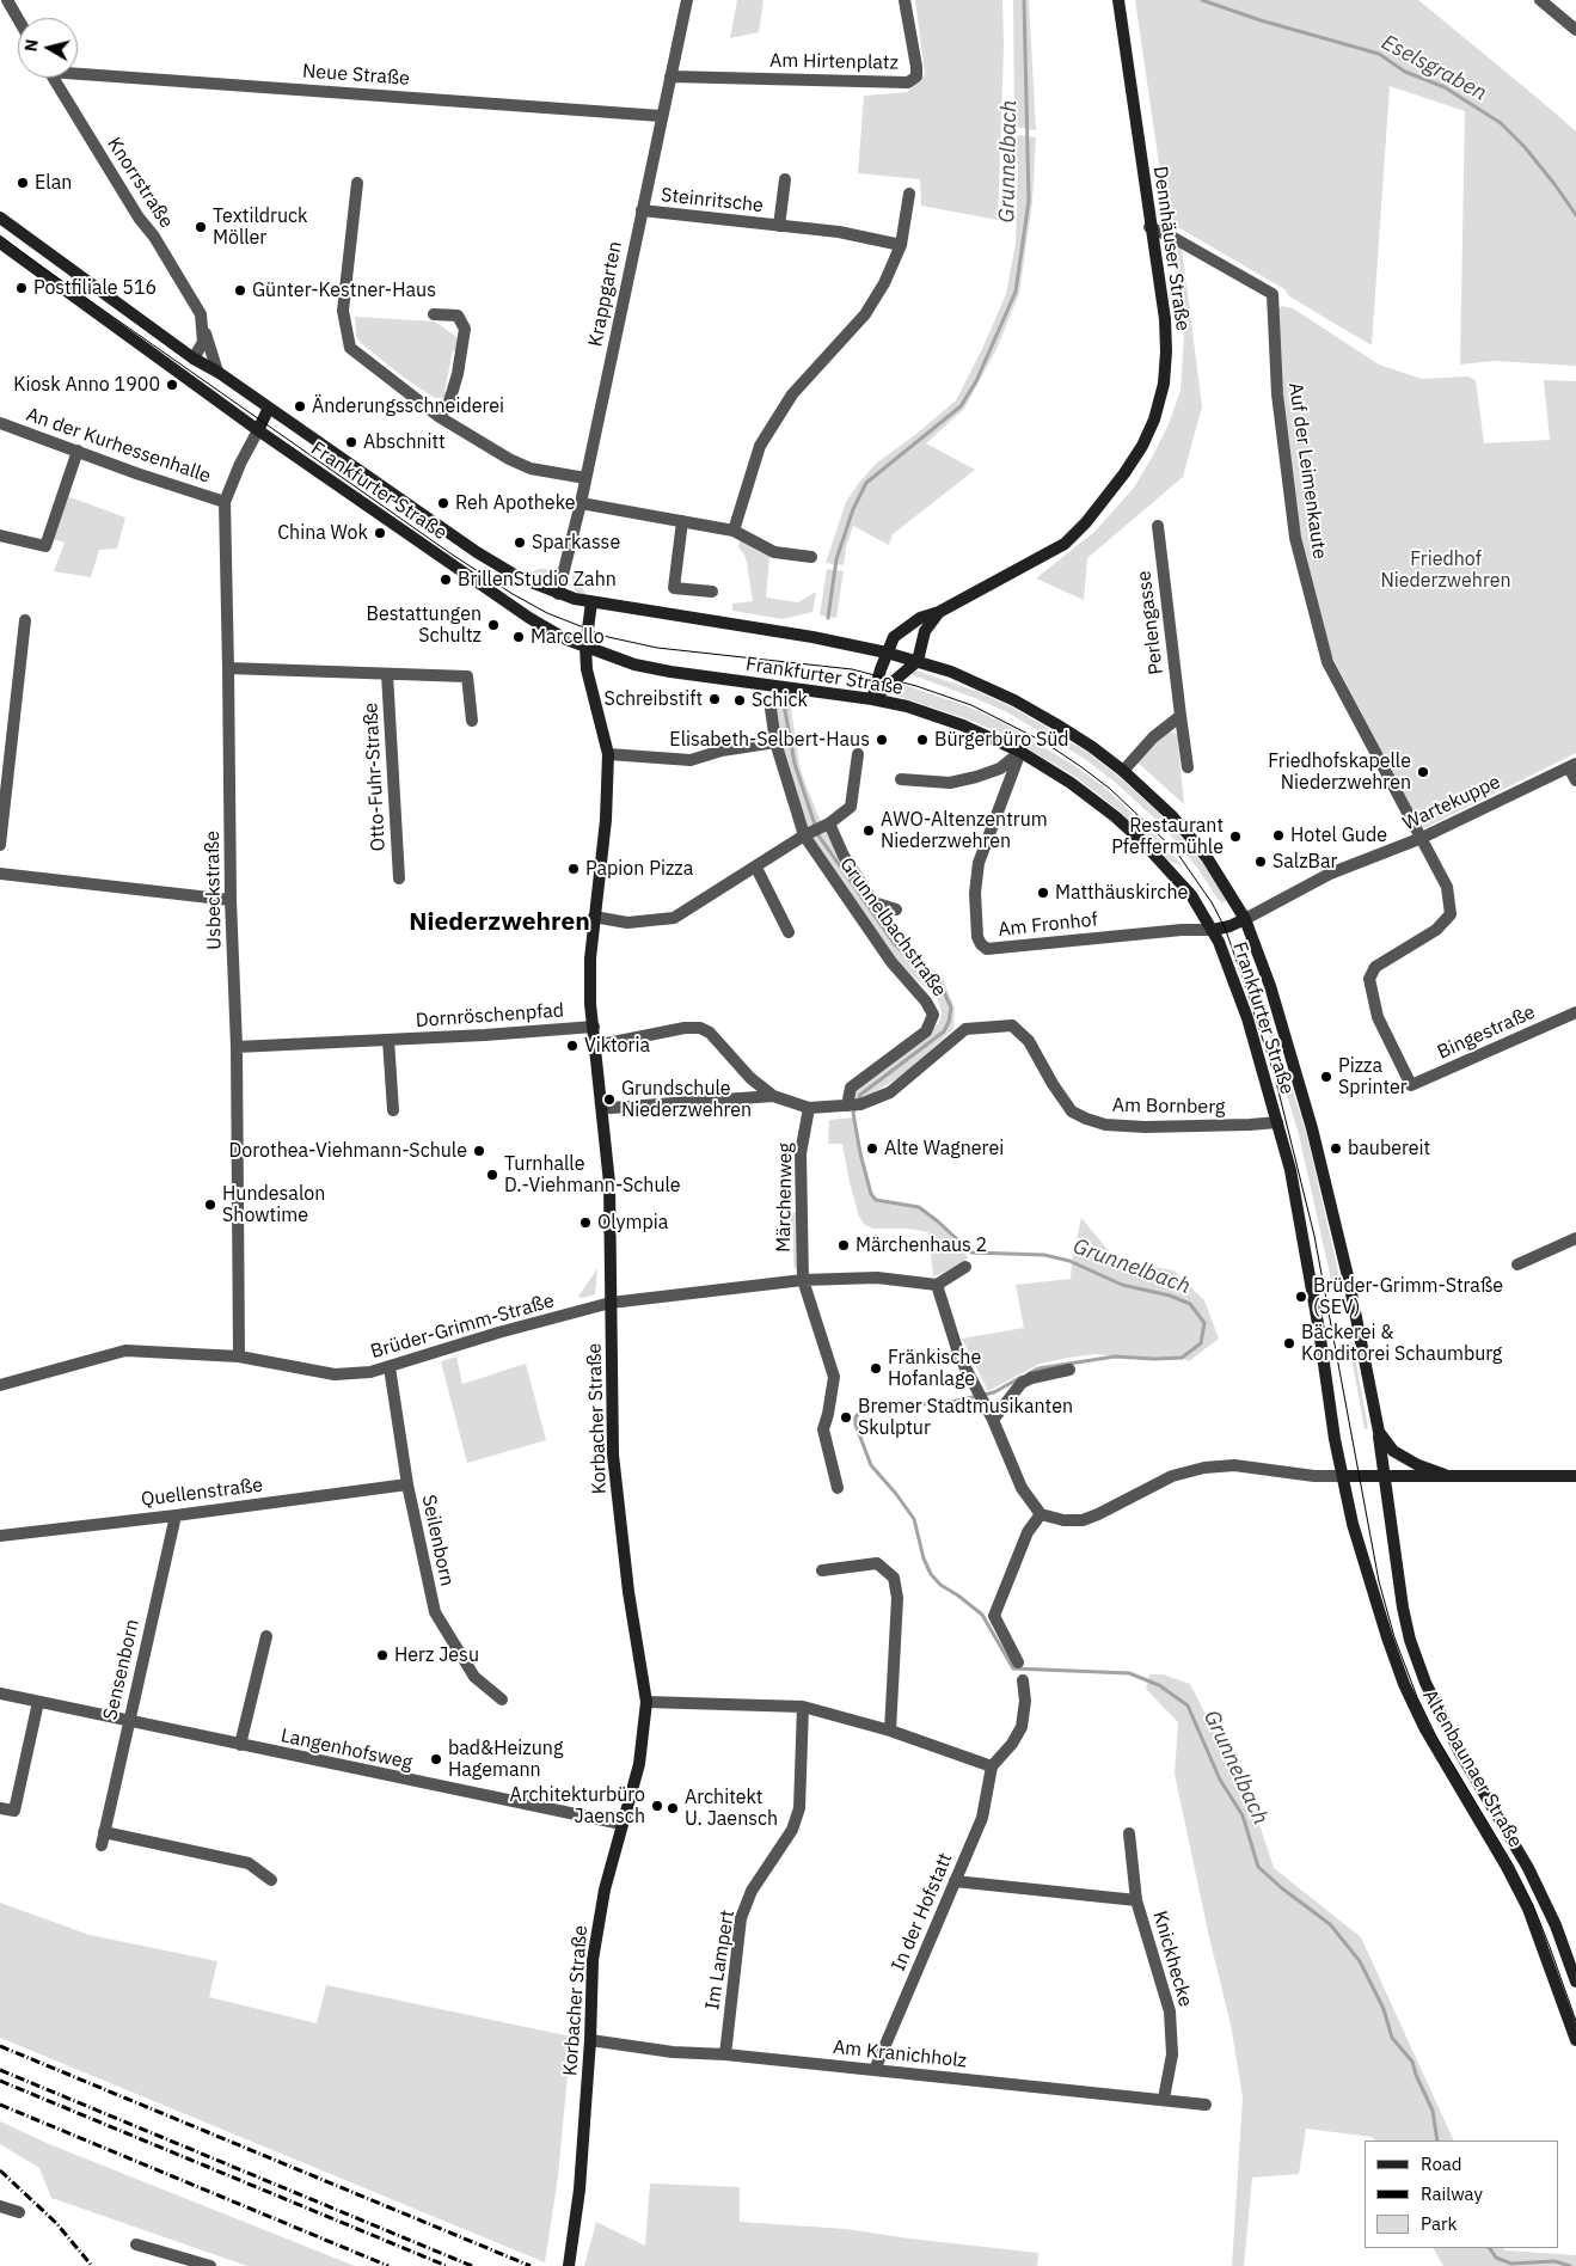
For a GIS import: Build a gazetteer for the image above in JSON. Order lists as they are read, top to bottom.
{
  "streets": {
    "main road": [
      "Dennhäuser Straße",
      "Frankfurter Straße",
      "Korbacher Straße",
      "Altenbaunaer Straße"
    ],
    "street": [
      "Am Hirtenplatz",
      "Neue Straße",
      "Knorrstraße",
      "Steinritsche",
      "Krappgarten",
      "An der Kurhessenhalle",
      "Auf der Leimenkaute",
      "Perlengasse",
      "Otto-Fuhr-Straße",
      "Wartekuppe",
      "Usbeckstraße",
      "Am Fronhof",
      "Grunnelbachstraße",
      "Dornröschenpfad",
      "Bingestraße",
      "Am Bornberg",
      "Märchenweg",
      "Brüder-Grimm-Straße",
      "Quellenstraße",
      "Seilenborn",
      "Sensenborn",
      "Langenhofsweg",
      "In der Hofstatt",
      "Knickhecke",
      "Im Lampert",
      "Am Kranichholz"
    ]
  },
  "crossings": [
    ["Am Hirtenplatz", "Krappgarten"],
    ["Neue Straße", "Krappgarten"],
    ["Knorrstraße", "Frankfurter Straße"],
    ["Steinritsche", "Krappgarten"],
    ["Dennhäuser Straße", "Auf der Leimenkaute"],
    ["Dennhäuser Straße", "Frankfurter Straße"],
    ["Krappgarten", "Frankfurter Straße"],
    ["An der Kurhessenhalle", "Usbeckstraße"],
    ["Auf der Leimenkaute", "Wartekuppe"],
    ["Auf der Leimenkaute", "Bingestraße"],
    ["Frankfurter Straße", "Wartekuppe"],
    ["Frankfurter Straße", "Usbeckstraße"],
    ["Frankfurter Straße", "Am Fronhof"],
    ["Frankfurter Straße", "Am Bornberg"],
    ["Frankfurter Straße", "Korbacher Straße"],
    ["Frankfurter Straße", "Altenbaunaer Straße"],
    ["Otto-Fuhr-Straße", "Usbeckstraße"],
    ["Wartekuppe", "Bingestraße"],
    ["Usbeckstraße", "Dornröschenpfad"],
    ["Usbeckstraße", "Brüder-Grimm-Straße"],
    ["Grunnelbachstraße", "Am Bornberg"],
    ["Dornröschenpfad", "Korbacher Straße"],
    ["Märchenweg", "Brüder-Grimm-Straße"],
    ["Brüder-Grimm-Straße", "Korbacher Straße"],
    ["Brüder-Grimm-Straße", "Seilenborn"],
    ["Korbacher Straße", "Langenhofsweg"],
    ["Korbacher Straße", "Am Kranichholz"],
    ["Quellenstraße", "Seilenborn"],
    ["Quellenstraße", "Sensenborn"],
    ["Sensenborn", "Langenhofsweg"],
    ["In der Hofstatt", "Knickhecke"],
    ["In der Hofstatt", "Am Kranichholz"],
    ["Knickhecke", "Am Kranichholz"],
    ["Im Lampert", "Am Kranichholz"]
  ],
  "districts": ["Niederzwehren"],
  "water": ["Eselsgraben", "Grunnelbach"],
  "parks": ["Friedhof Niederzwehren"],
  "places": [
    "Elan",
    "Textildruck Möller",
    "Postfiliale 516",
    "Günter-Kestner-Haus",
    "Kiosk Anno 1900",
    "Änderungsschneiderei",
    "Abschnitt",
    "Reh Apotheke",
    "China Wok",
    "Sparkasse",
    "BrillenStudio Zahn",
    "Bestattungen Schultz",
    "Marcello",
    "Schreibstift",
    "Schick",
    "Elisabeth-Selbert-Haus",
    "Bürgerbüro Süd",
    "Friedhofskapelle Niederzwehren",
    "AWO-Altenzentrum Niederzwehren",
    "Hotel Gude",
    "Restaurant Pfeffermühle",
    "SalzBar",
    "Papion Pizza",
    "Matthäuskirche",
    "Viktoria",
    "Pizza Sprinter",
    "Grundschule Niederzwehren",
    "Alte Wagnerei",
    "baubereit",
    "Dorothea-Viehmann-Schule",
    "Turnhalle D.-Viehmann-Schule",
    "Hundesalon Showtime",
    "Olympia",
    "Märchenhaus 2",
    "Brüder-Grimm-Straße (SEV)",
    "Bäckerei & Konditorei Schaumburg",
    "Fränkische Hofanlage",
    "Bremer Stadtmusikanten Skulptur",
    "Herz Jesu",
    "bad&Heizung Hagemann",
    "Architekturbüro Jaensch",
    "Architekt U. Jaensch"
  ],
  "legend": ["Road", "Railway", "Park"],
  "north": "left"
}
